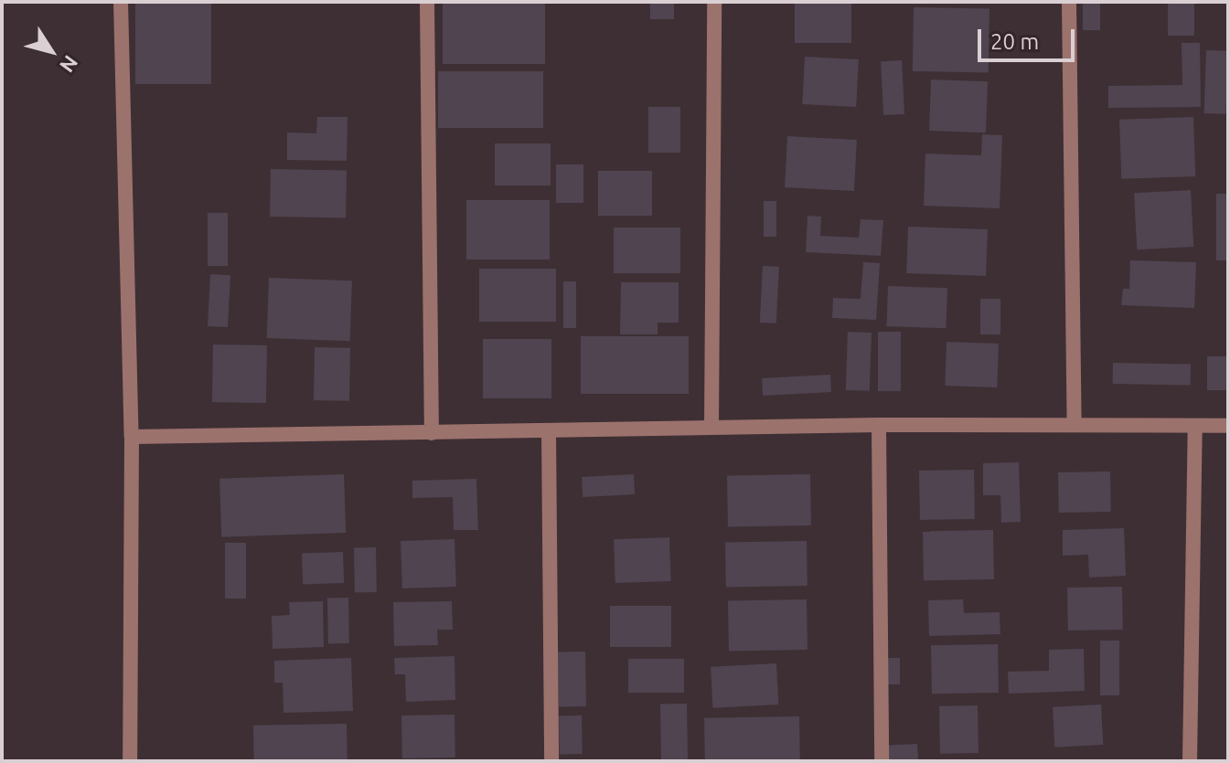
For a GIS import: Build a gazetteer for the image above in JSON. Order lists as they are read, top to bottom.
{
  "scale_bar": "20 m",
  "north": "bottom right"
}
